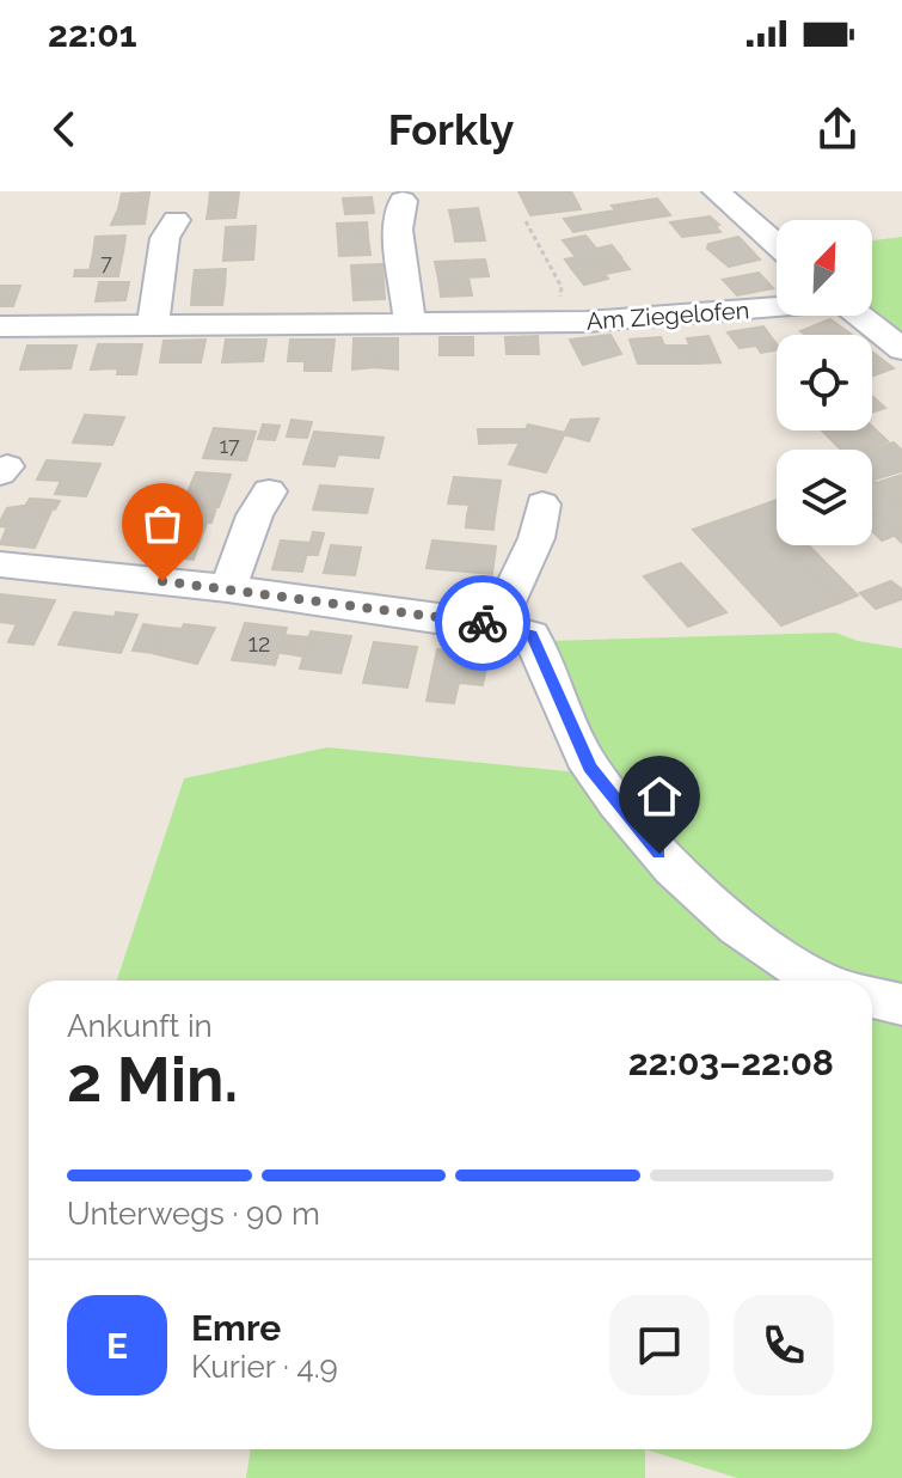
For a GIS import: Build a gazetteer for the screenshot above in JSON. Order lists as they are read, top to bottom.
{
  "streets": {
    "street": ["Am Ziegelofen"]
  },
  "house_numbers": ["7", "17", "12"],
  "north": "top right",
  "page": {
    "status": "22:01",
    "header": "Forkly",
    "heading": ["2 Min.", "Ankunft in", "22:03–22:08"],
    "panel": ["Emre", "Kurier · 4.9"],
    "bar": "Unterwegs · 90 m",
    "round": "E"
  }
}
